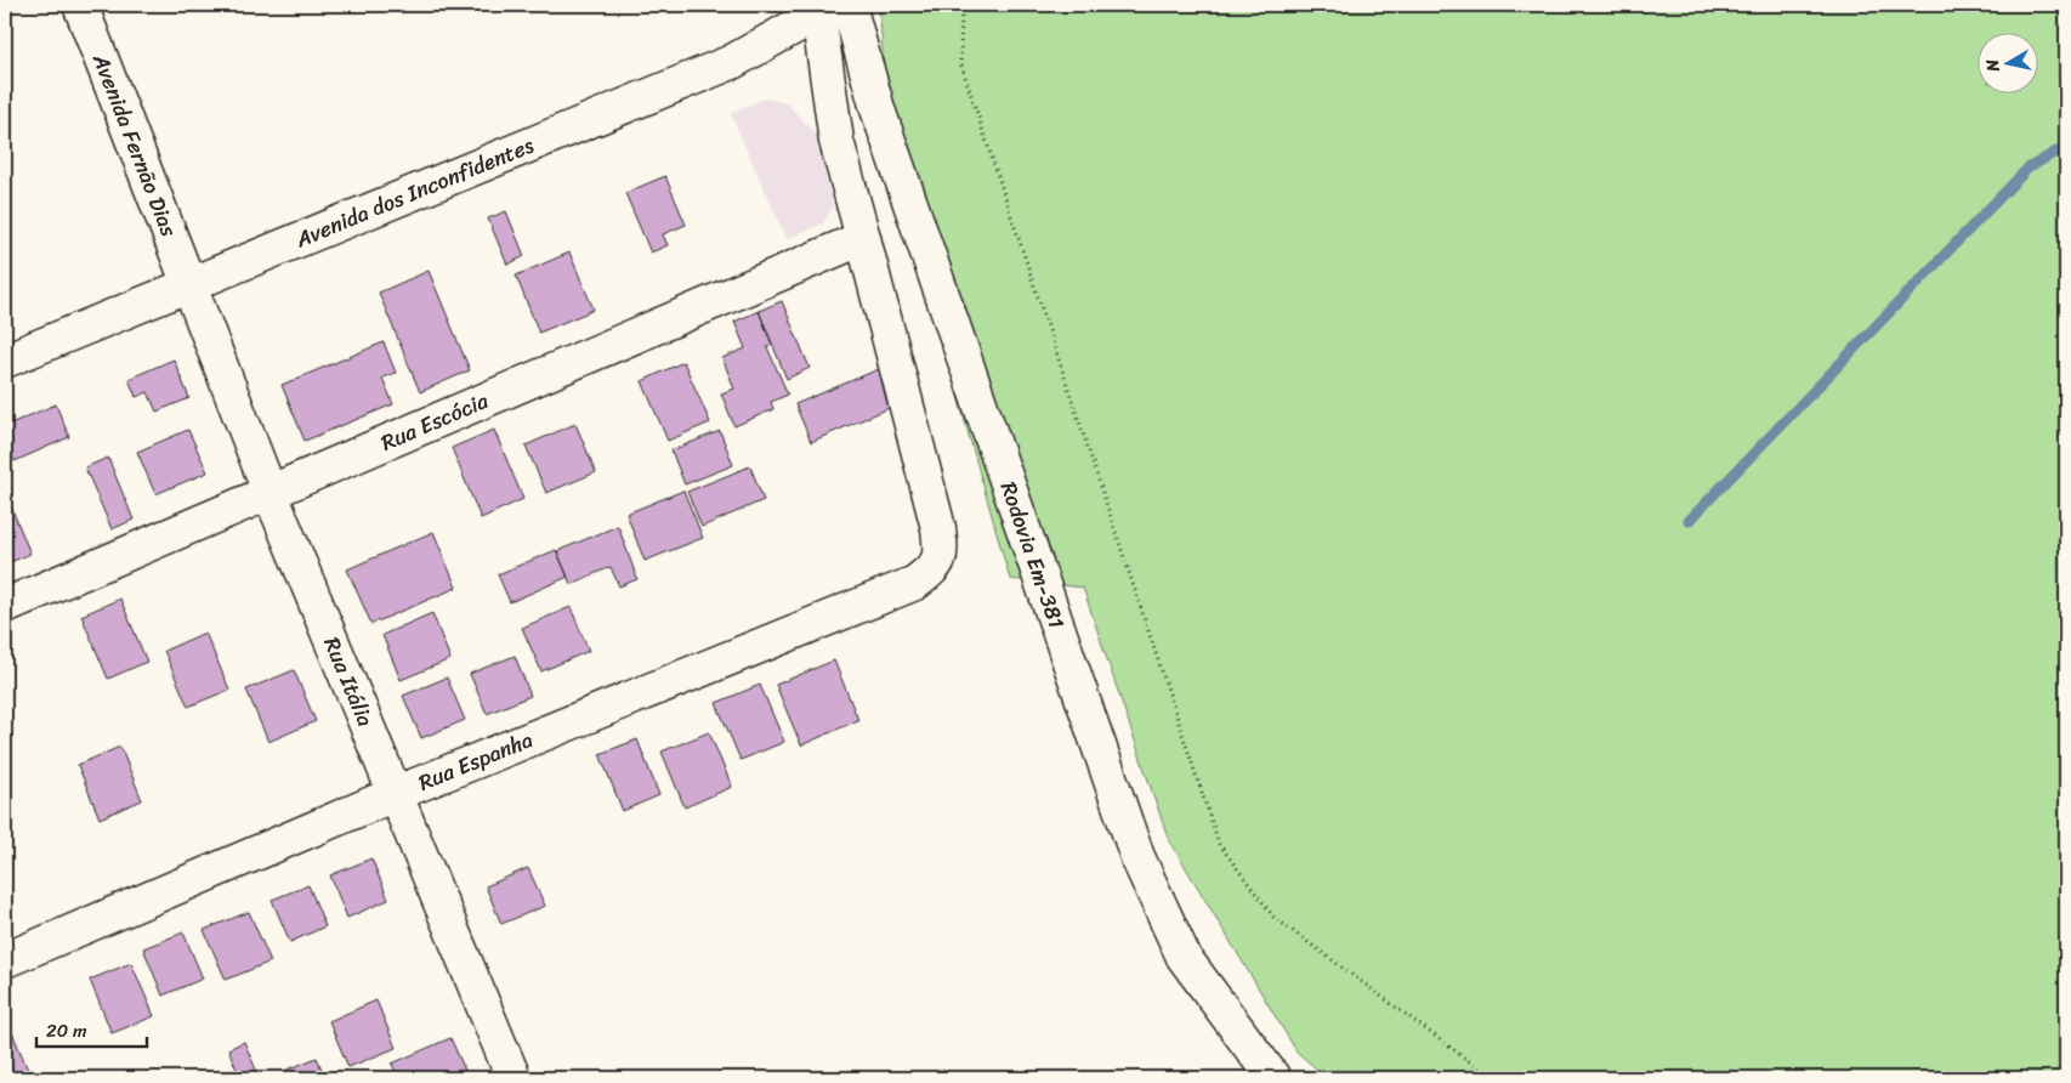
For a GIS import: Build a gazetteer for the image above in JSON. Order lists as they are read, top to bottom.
{
  "streets": {
    "street": [
      "Avenida Fernão Dias",
      "Avenida dos Inconfidentes",
      "Rua Escócia",
      "Rodovia Em-381",
      "Rua Itália",
      "Rua Espanha"
    ]
  },
  "crossings": [
    ["Avenida Fernão Dias", "Avenida dos Inconfidentes"],
    ["Avenida Fernão Dias", "Rua Itália"],
    ["Avenida dos Inconfidentes", "Rodovia Em-381"],
    ["Avenida dos Inconfidentes", "Rua Itália"],
    ["Rua Escócia", "Rua Itália"],
    ["Rua Escócia", "Rua Espanha"],
    ["Rua Itália", "Rua Espanha"]
  ],
  "scale_bar": "20 m",
  "north": "left"
}
